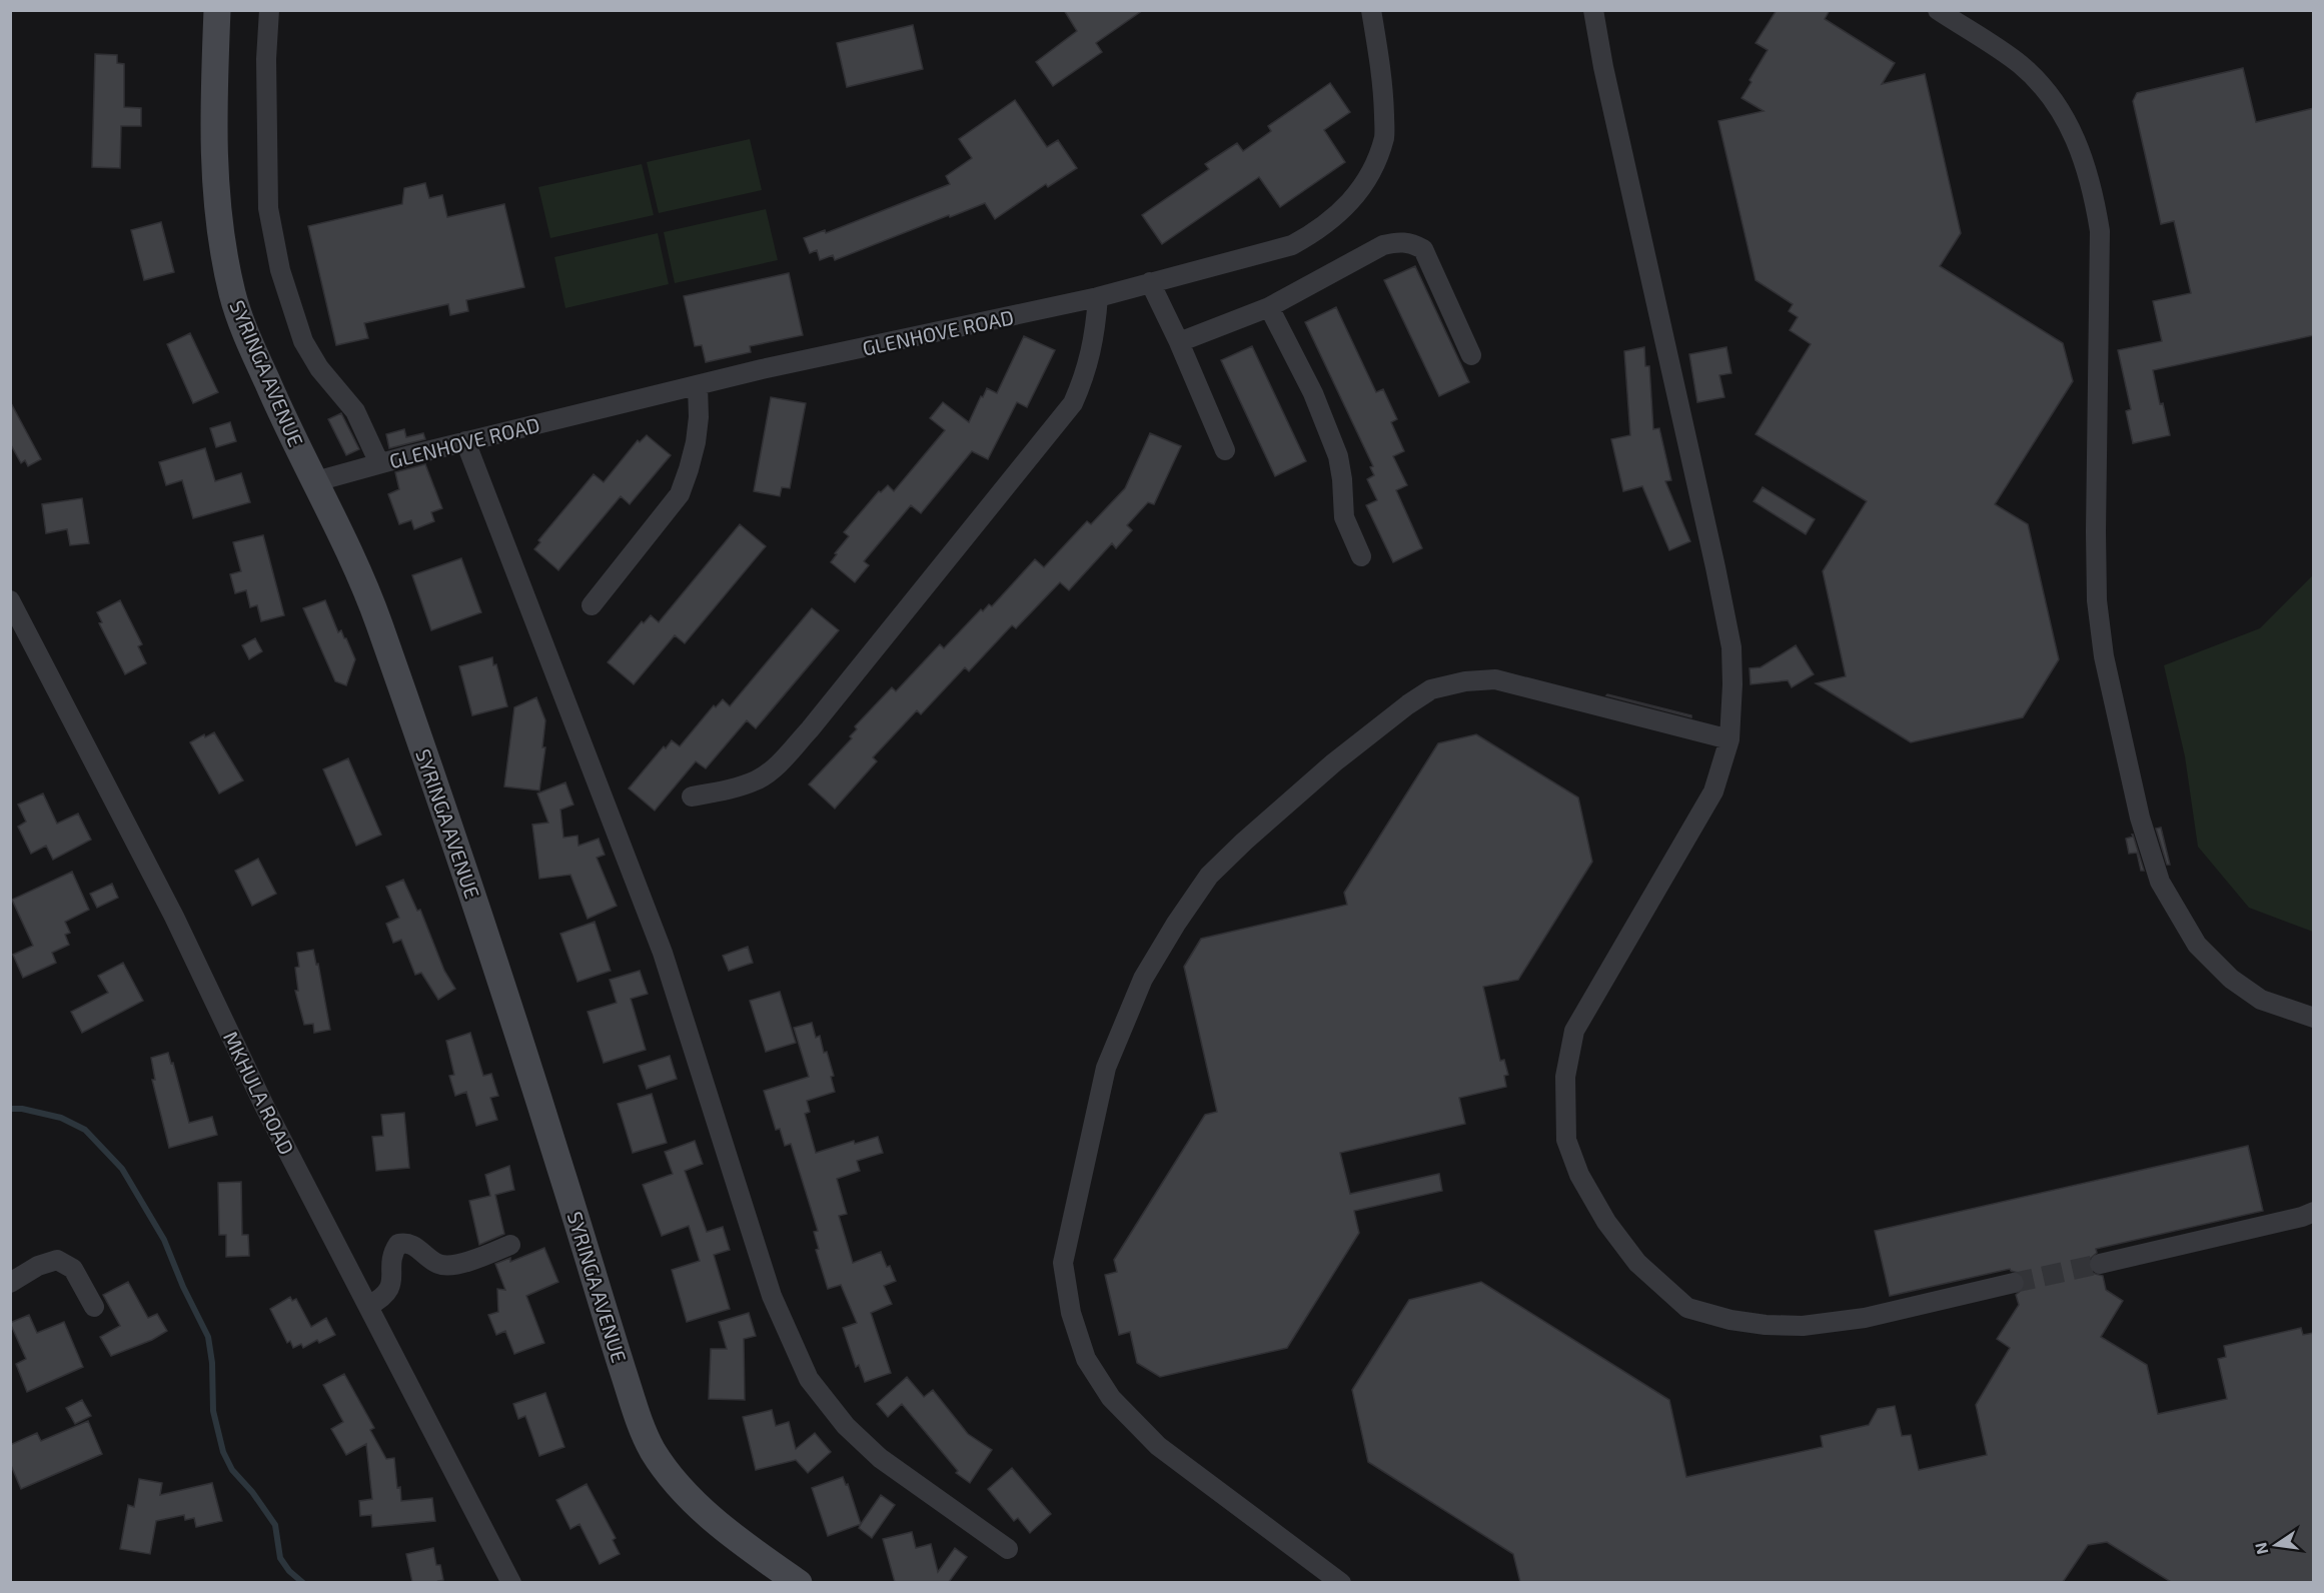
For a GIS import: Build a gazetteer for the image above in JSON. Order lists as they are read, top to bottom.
{
  "streets": {
    "street": ["GLENHOVE ROAD", "SYRINGA AVENUE", "MKHULA ROAD"]
  },
  "crossings": [
    ["GLENHOVE ROAD", "SYRINGA AVENUE"]
  ],
  "north": "left"
}
